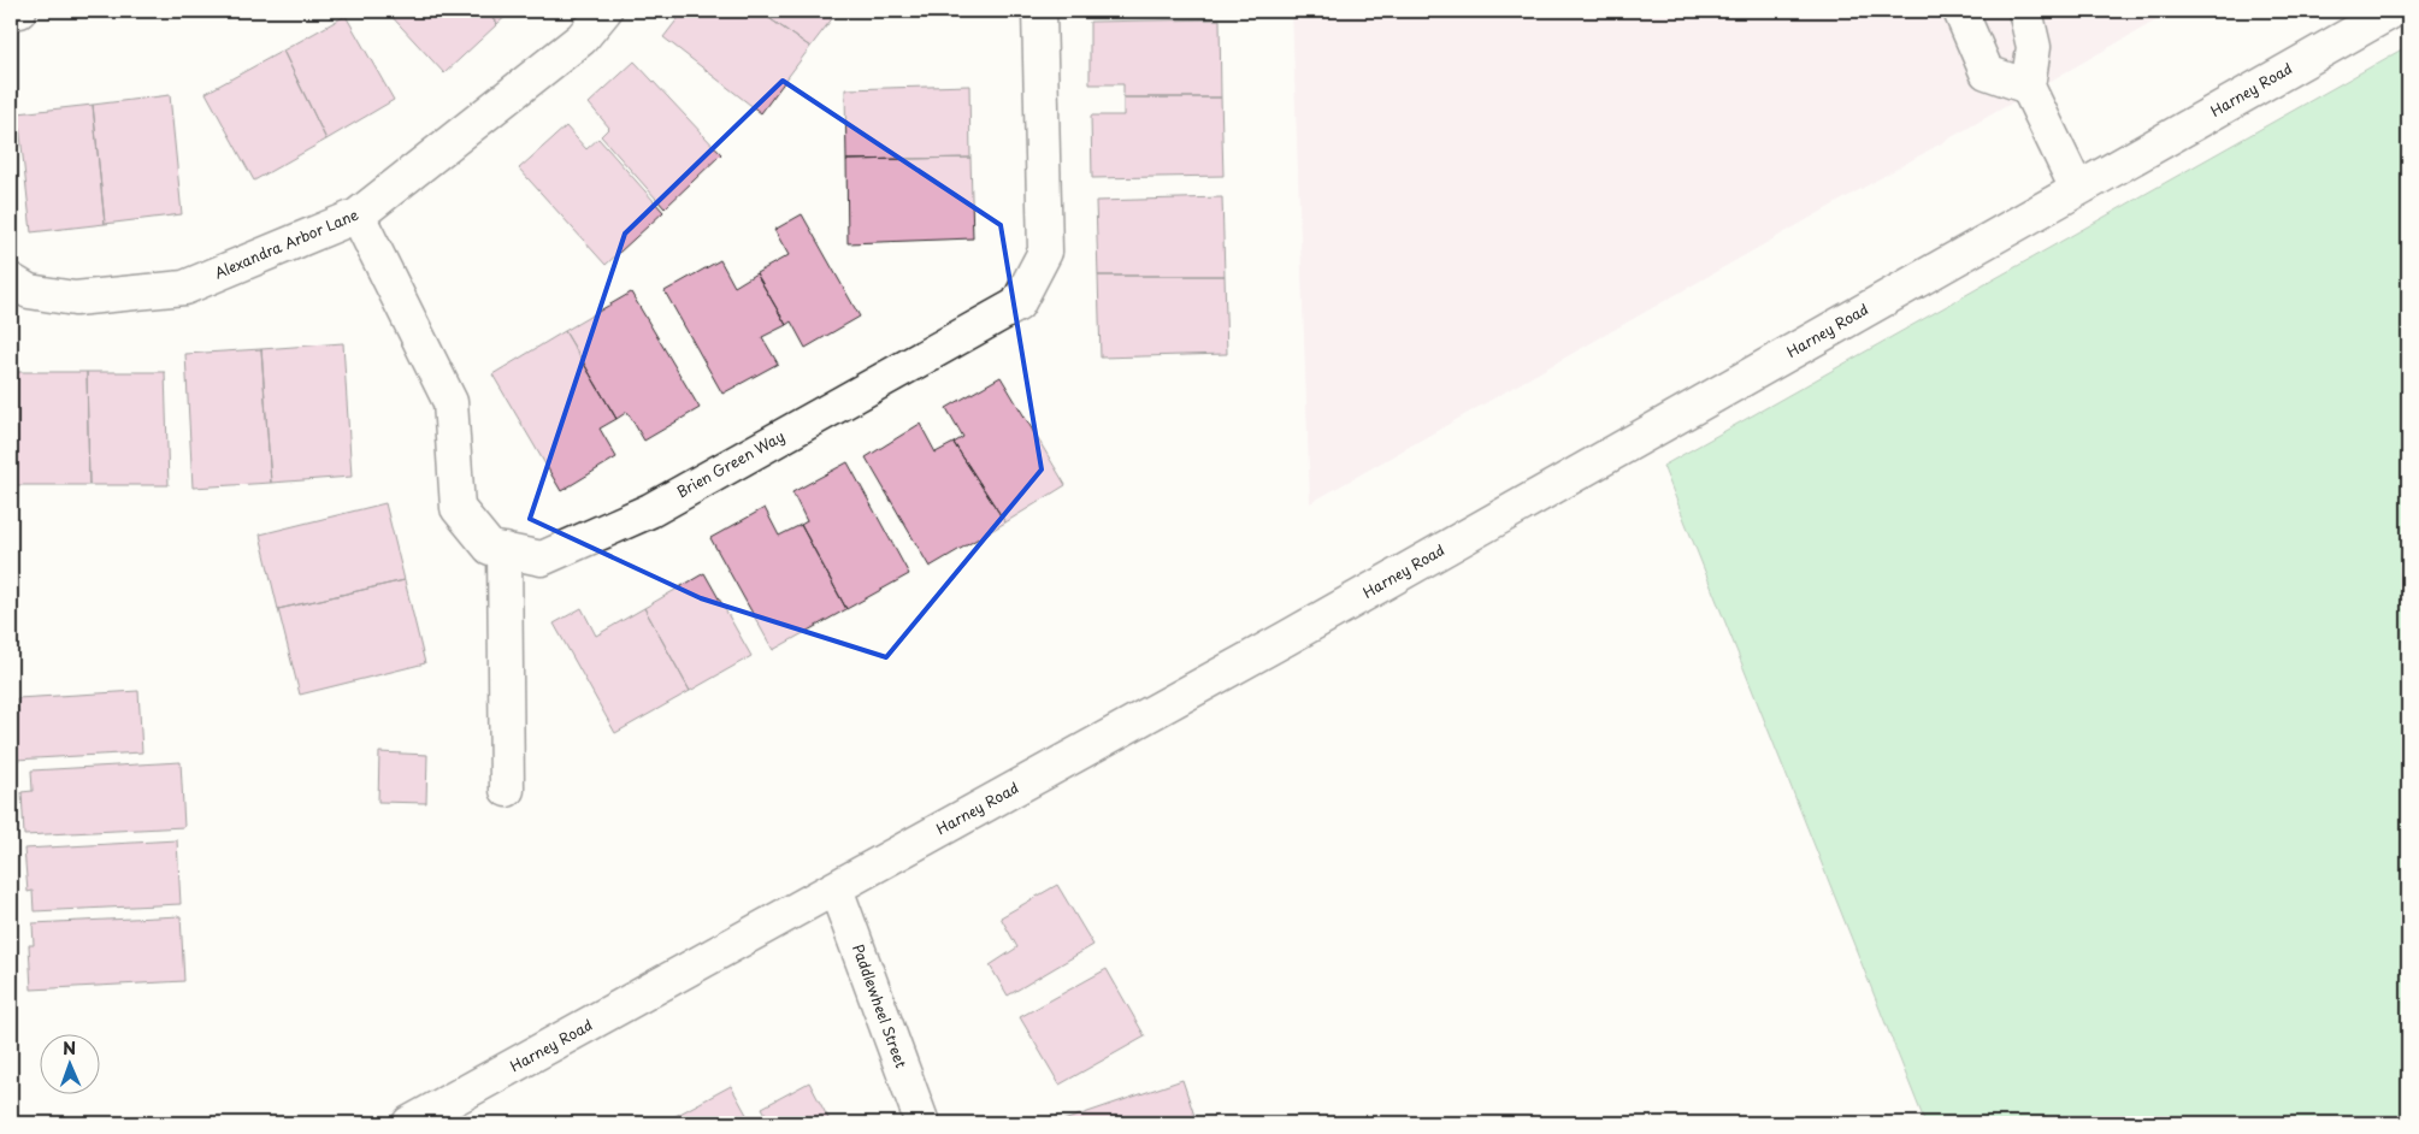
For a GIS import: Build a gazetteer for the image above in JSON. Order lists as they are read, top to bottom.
{
  "streets": {
    "street": [
      "Harney Road",
      "Alexandra Arbor Lane",
      "Brien Green Way",
      "Paddlewheel Street"
    ]
  },
  "crossings": [
    ["Harney Road", "Paddlewheel Street"],
    ["Alexandra Arbor Lane", "Brien Green Way"]
  ],
  "north": "top"
}
